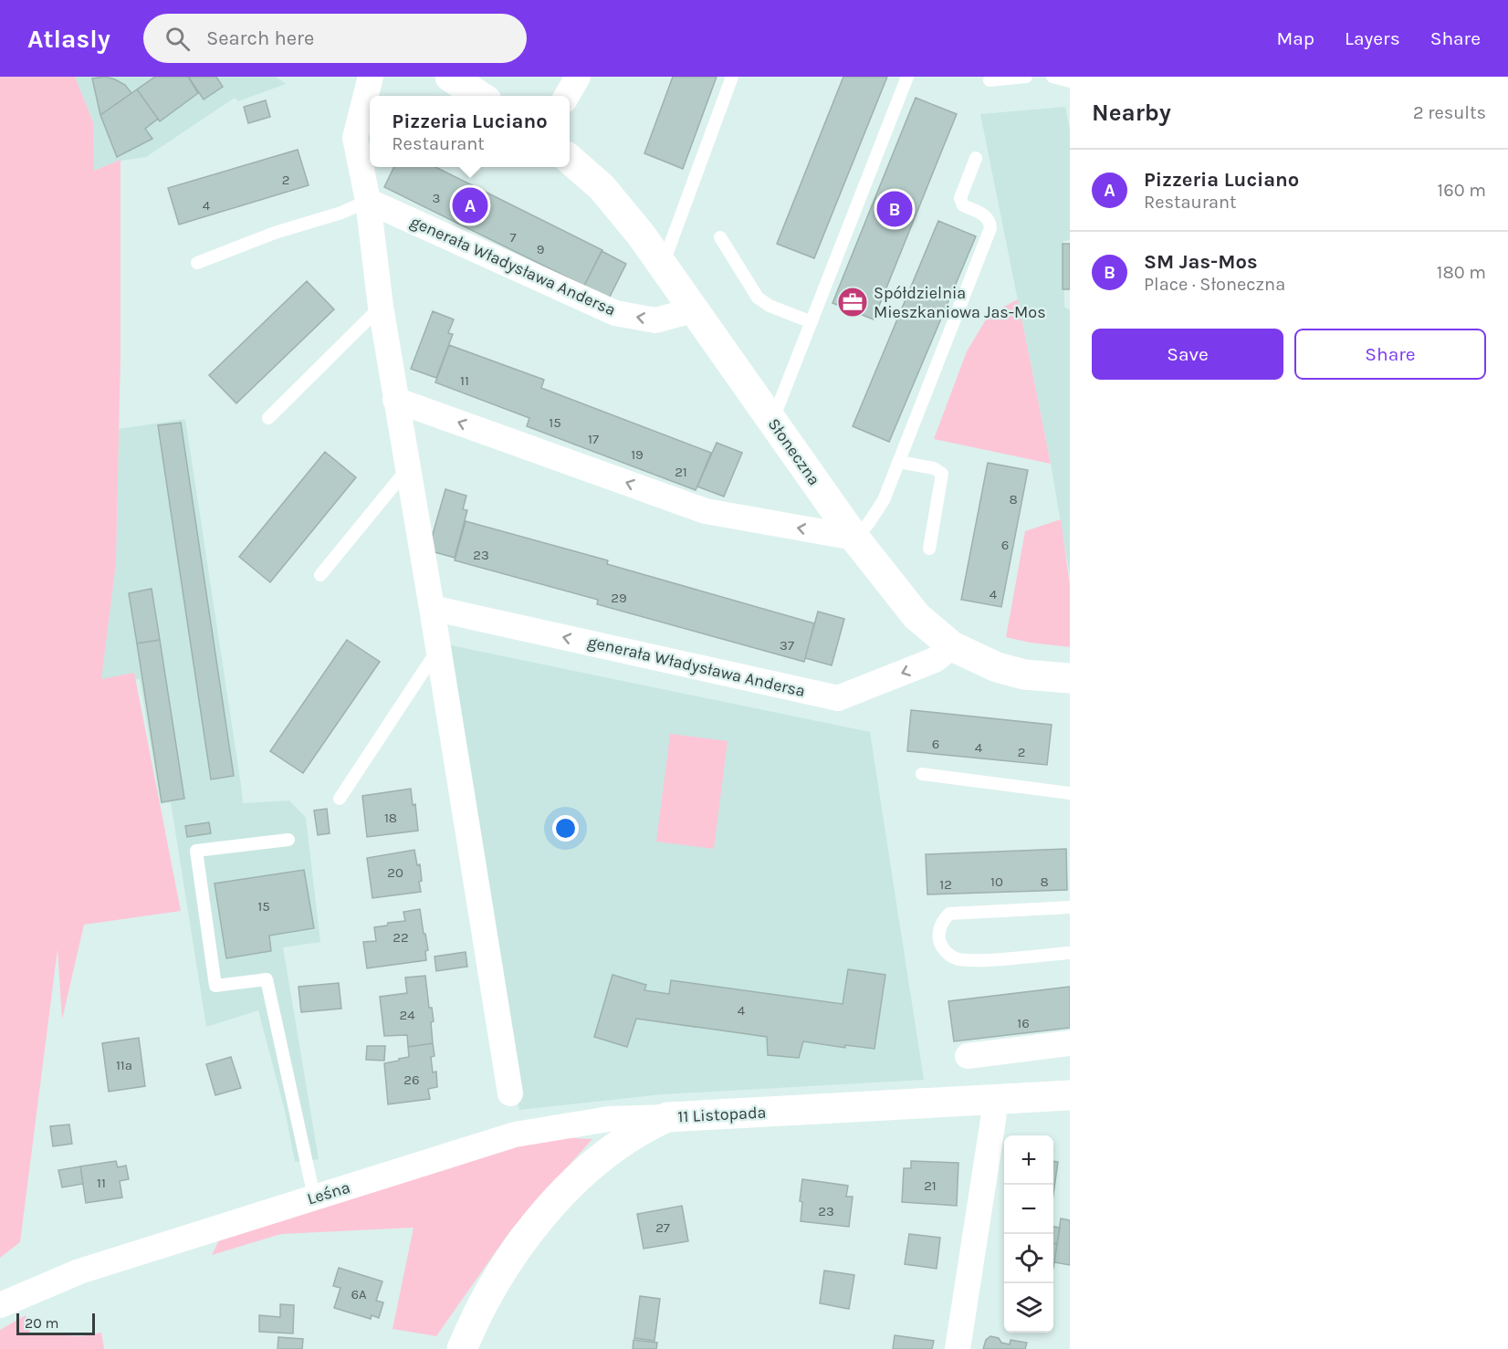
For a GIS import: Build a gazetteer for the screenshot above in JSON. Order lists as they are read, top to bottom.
{
  "streets": {
    "street": [
      "generała Władysława Andersa",
      "Słoneczna",
      "11 Listopada",
      "Leśna"
    ]
  },
  "crossings": [
    ["generała Władysława Andersa", "Słoneczna"],
    ["11 Listopada", "Leśna"]
  ],
  "places": {
    "office": ["Spółdzielnia Mieszkaniowa Jas-Mos"]
  },
  "house_numbers": [
    "2",
    "3",
    "4",
    "7",
    "9",
    "11",
    "15",
    "17",
    "19",
    "21",
    "8",
    "6",
    "23",
    "4",
    "29",
    "37",
    "6",
    "4",
    "2",
    "18",
    "20",
    "10",
    "8",
    "12",
    "15",
    "22",
    "4",
    "24",
    "16",
    "11a",
    "26",
    "11",
    "21",
    "23",
    "27",
    "6A"
  ],
  "scale_bar": "20 m",
  "page": {
    "header": "Atlasly",
    "search": "Search here",
    "nav": ["Map", "Layers", "Share"],
    "heading": ["Nearby", "2 results"],
    "popup": ["Pizzeria Luciano", "Restaurant"],
    "list": [
      {
        "mark": "A",
        "name": "Pizzeria Luciano",
        "note": "Restaurant",
        "value": "160 m"
      },
      {
        "mark": "B",
        "name": "SM Jas-Mos",
        "note": "Place · Słoneczna",
        "value": "180 m"
      }
    ],
    "pins": ["A", "B"],
    "buttons": ["Save", "Share"],
    "map_buttons": ["+", "−"],
    "scale": "20 m"
  }
}
